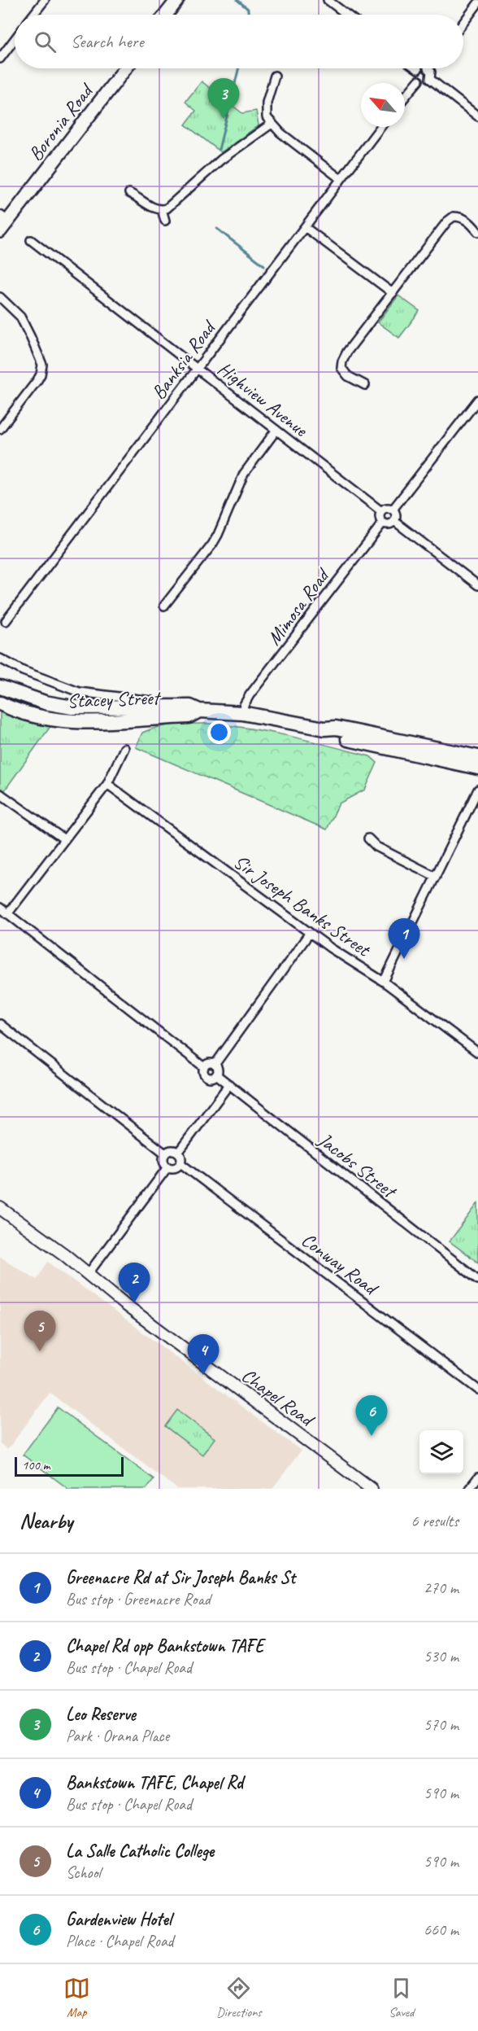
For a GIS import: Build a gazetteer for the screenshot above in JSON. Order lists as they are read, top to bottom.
{
  "streets": {
    "highway": ["Stacey Street"],
    "main road": ["Boronia Road", "Chapel Road"],
    "street": [
      "Banksia Road",
      "Highview Avenue",
      "Mimosa Road",
      "Sir Joseph Banks Street",
      "Jacobs Street",
      "Conway Road"
    ]
  },
  "crossings": [
    ["Banksia Road", "Highview Avenue"],
    ["Highview Avenue", "Mimosa Road"],
    ["Mimosa Road", "Stacey Street"]
  ],
  "scale_bar": "100 m",
  "north": "top left",
  "page": {
    "search": "Search here",
    "pins": [
      "3",
      "1",
      "2",
      "5",
      "4",
      "6"
    ],
    "scale": "100 m",
    "heading": ["Nearby", "6 results"],
    "list": [
      {
        "mark": "1",
        "name": "Greenacre Rd at Sir Joseph Banks St",
        "note": "Bus stop · Greenacre Road",
        "value": "270 m"
      },
      {
        "mark": "2",
        "name": "Chapel Rd opp Bankstown TAFE",
        "note": "Bus stop · Chapel Road",
        "value": "530 m"
      },
      {
        "mark": "3",
        "name": "Leo Reserve",
        "note": "Park · Orana Place",
        "value": "570 m"
      },
      {
        "mark": "4",
        "name": "Bankstown TAFE, Chapel Rd",
        "note": "Bus stop · Chapel Road",
        "value": "590 m"
      },
      {
        "mark": "5",
        "name": "La Salle Catholic College",
        "note": "School",
        "value": "590 m"
      },
      {
        "mark": "6",
        "name": "Gardenview Hotel",
        "note": "Place · Chapel Road",
        "value": "660 m"
      }
    ],
    "nav": ["Map", "Directions", "Saved"]
  }
}
